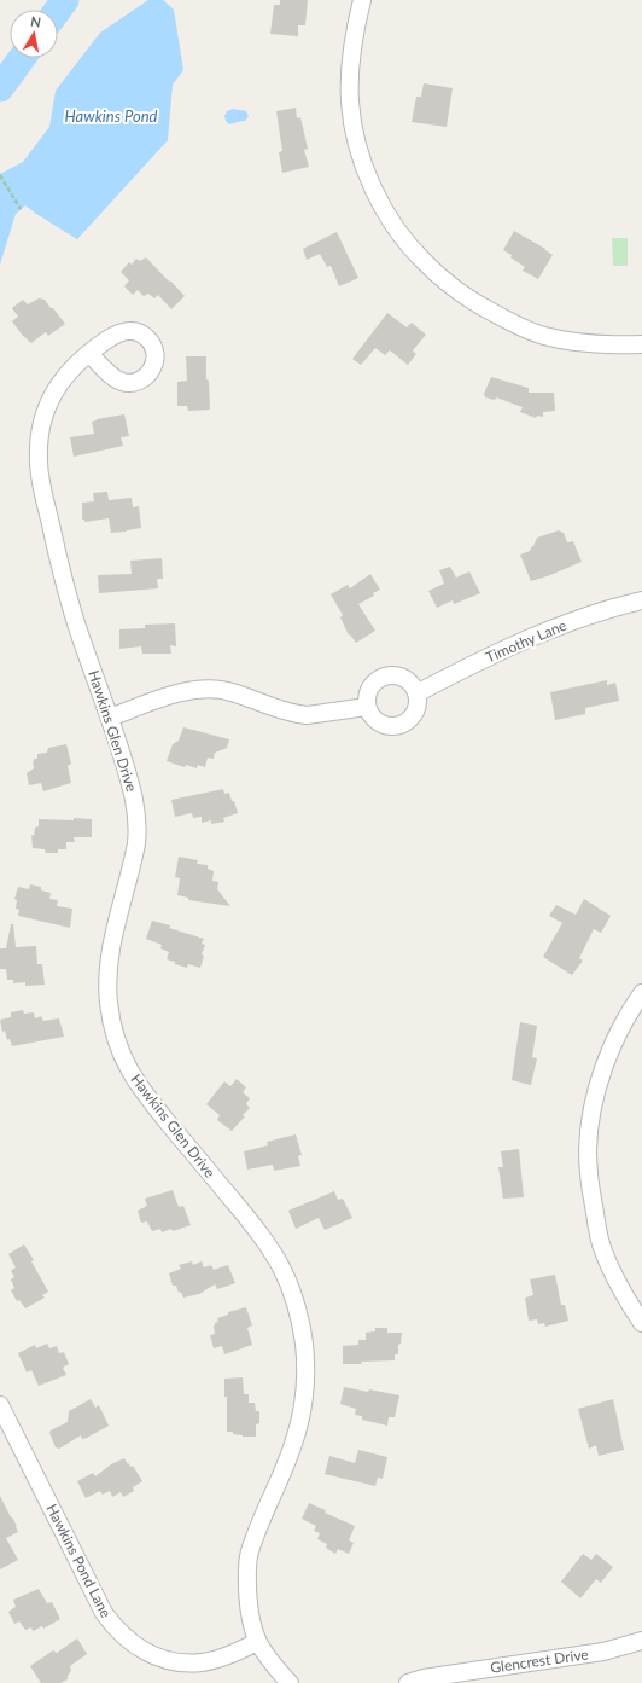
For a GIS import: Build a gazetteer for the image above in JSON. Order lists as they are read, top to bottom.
{
  "streets": {
    "street": [
      "Timothy Lane",
      "Hawkins Glen Drive",
      "Hawkins Pond Lane",
      "Glencrest Drive"
    ]
  },
  "crossings": [
    ["Hawkins Glen Drive", "Hawkins Pond Lane"]
  ],
  "water": ["Hawkins Pond"],
  "north": "top"
}
